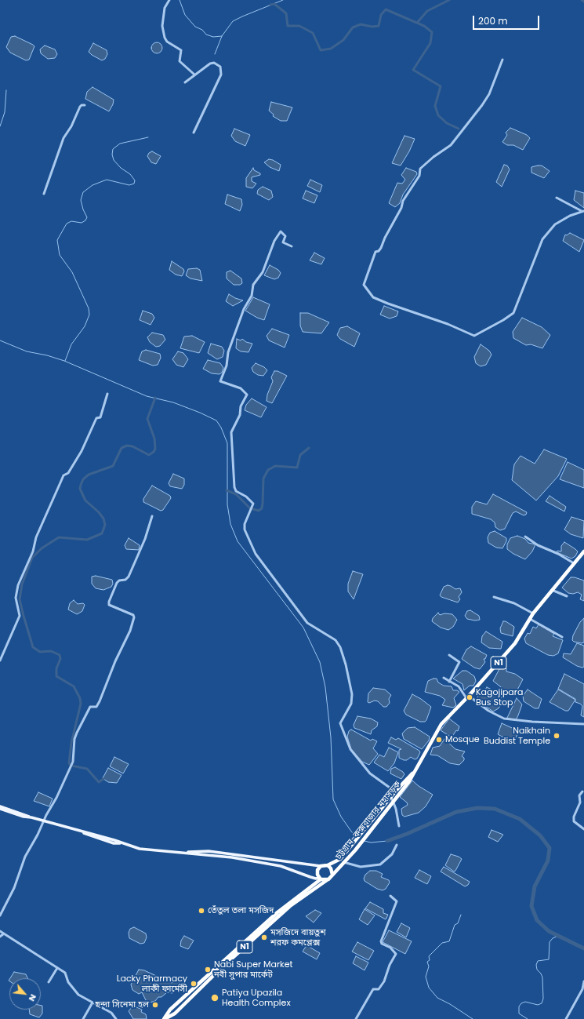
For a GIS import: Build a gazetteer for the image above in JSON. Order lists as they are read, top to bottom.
{
  "streets": {
    "highway": ["N1", "চট্টগ্রাম-কক্সবাজার মহাসড়ক"]
  },
  "crossings": [
    ["N1", "চট্টগ্রাম-কক্সবাজার মহাসড়ক"]
  ],
  "places": [
    "Kagojipara Bus Stop",
    "Naikhain Buddist Temple",
    "Mosque",
    "তেঁতুল তলা মসজিদ",
    "মসজিদে বায়তুশ শরফ কমপ্লেক্স",
    "Nabi Super Market নবী সুপার মার্কেট",
    "Lacky Pharmacy লাকী ফার্মেসী",
    "Patiya Upazila Health Complex",
    "ছন্দা সিনেমা হল"
  ],
  "scale_bar": "200 m",
  "north": "bottom right"
}
